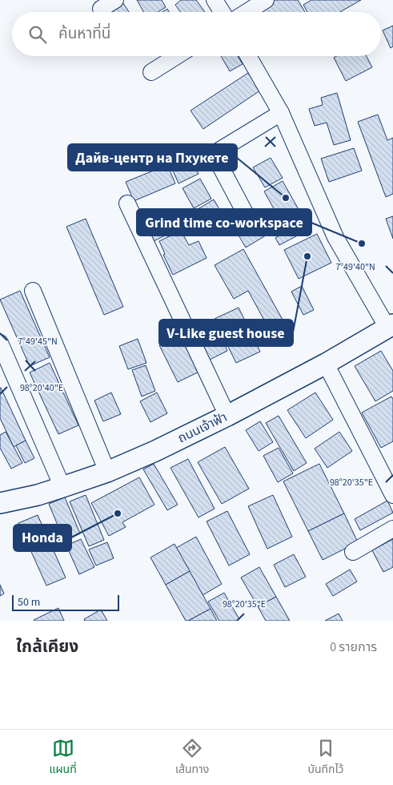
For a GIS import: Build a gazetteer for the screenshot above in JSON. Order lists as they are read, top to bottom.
{
  "streets": {
    "main road": ["ถนนเจ้าฟ้า"]
  },
  "places": [
    "Дайв-центр на Пхукете",
    "Grind time co-workspace",
    "V-Like guest house",
    "Honda"
  ],
  "scale_bar": "50 m",
  "page": {
    "search": "ค้นหาที่นี่",
    "scale": "50 m",
    "heading": ["ใกล้เคียง", "0 รายการ"],
    "nav": ["แผนที่", "เส้นทาง", "บันทึกไว้"]
  },
  "coordinates": [
    "7°49'40\"N",
    "7°49'45\"N",
    "98°20'40\"E",
    "98°20'35\"E"
  ]
}
